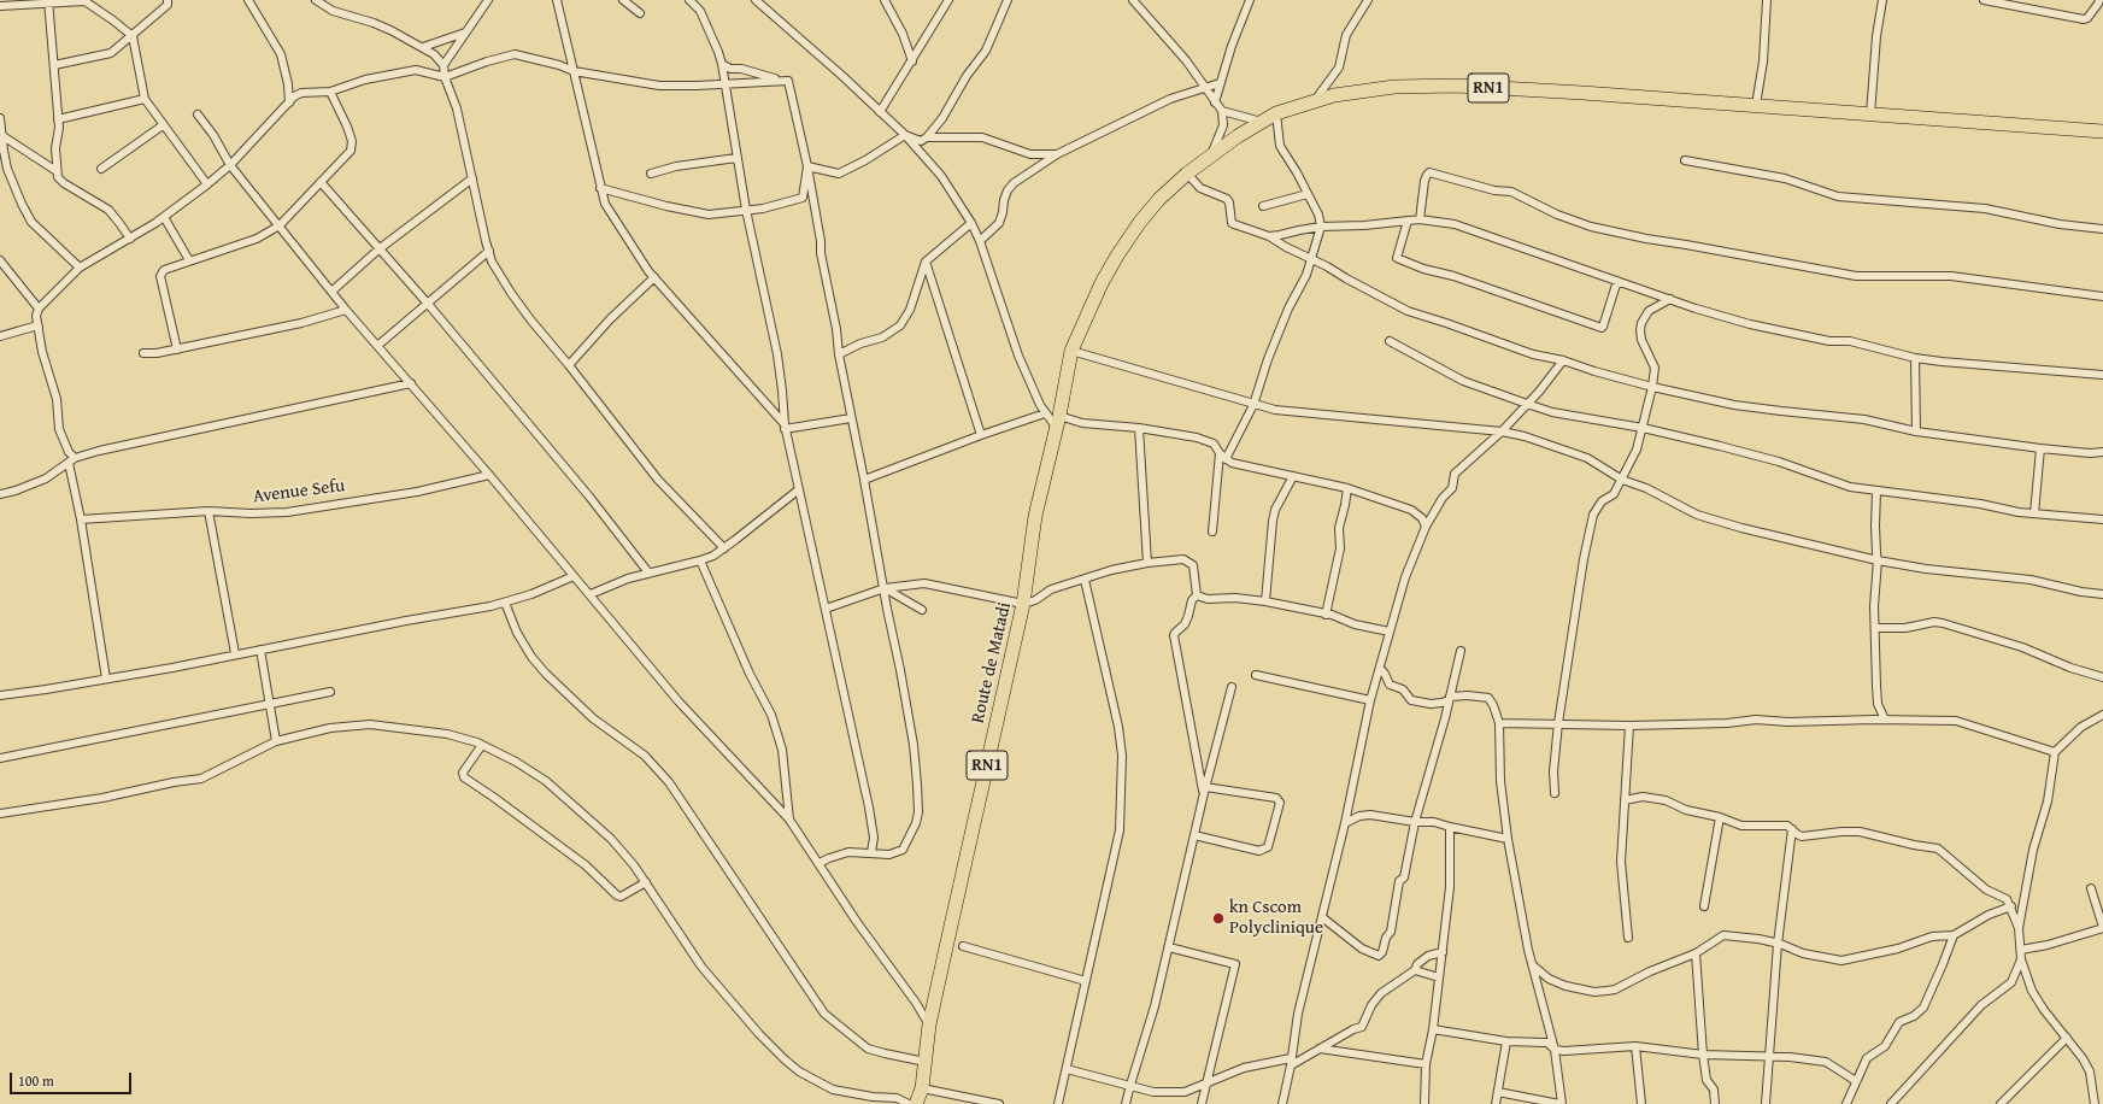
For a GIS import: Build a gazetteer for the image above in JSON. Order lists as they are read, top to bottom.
{
  "streets": {
    "highway": ["RN1", "Route de Matadi"],
    "street": ["Avenue Sefu"]
  },
  "crossings": [
    ["RN1", "Route de Matadi"]
  ],
  "places": ["kn Cscom Polyclinique"],
  "scale_bar": "100 m"
}
